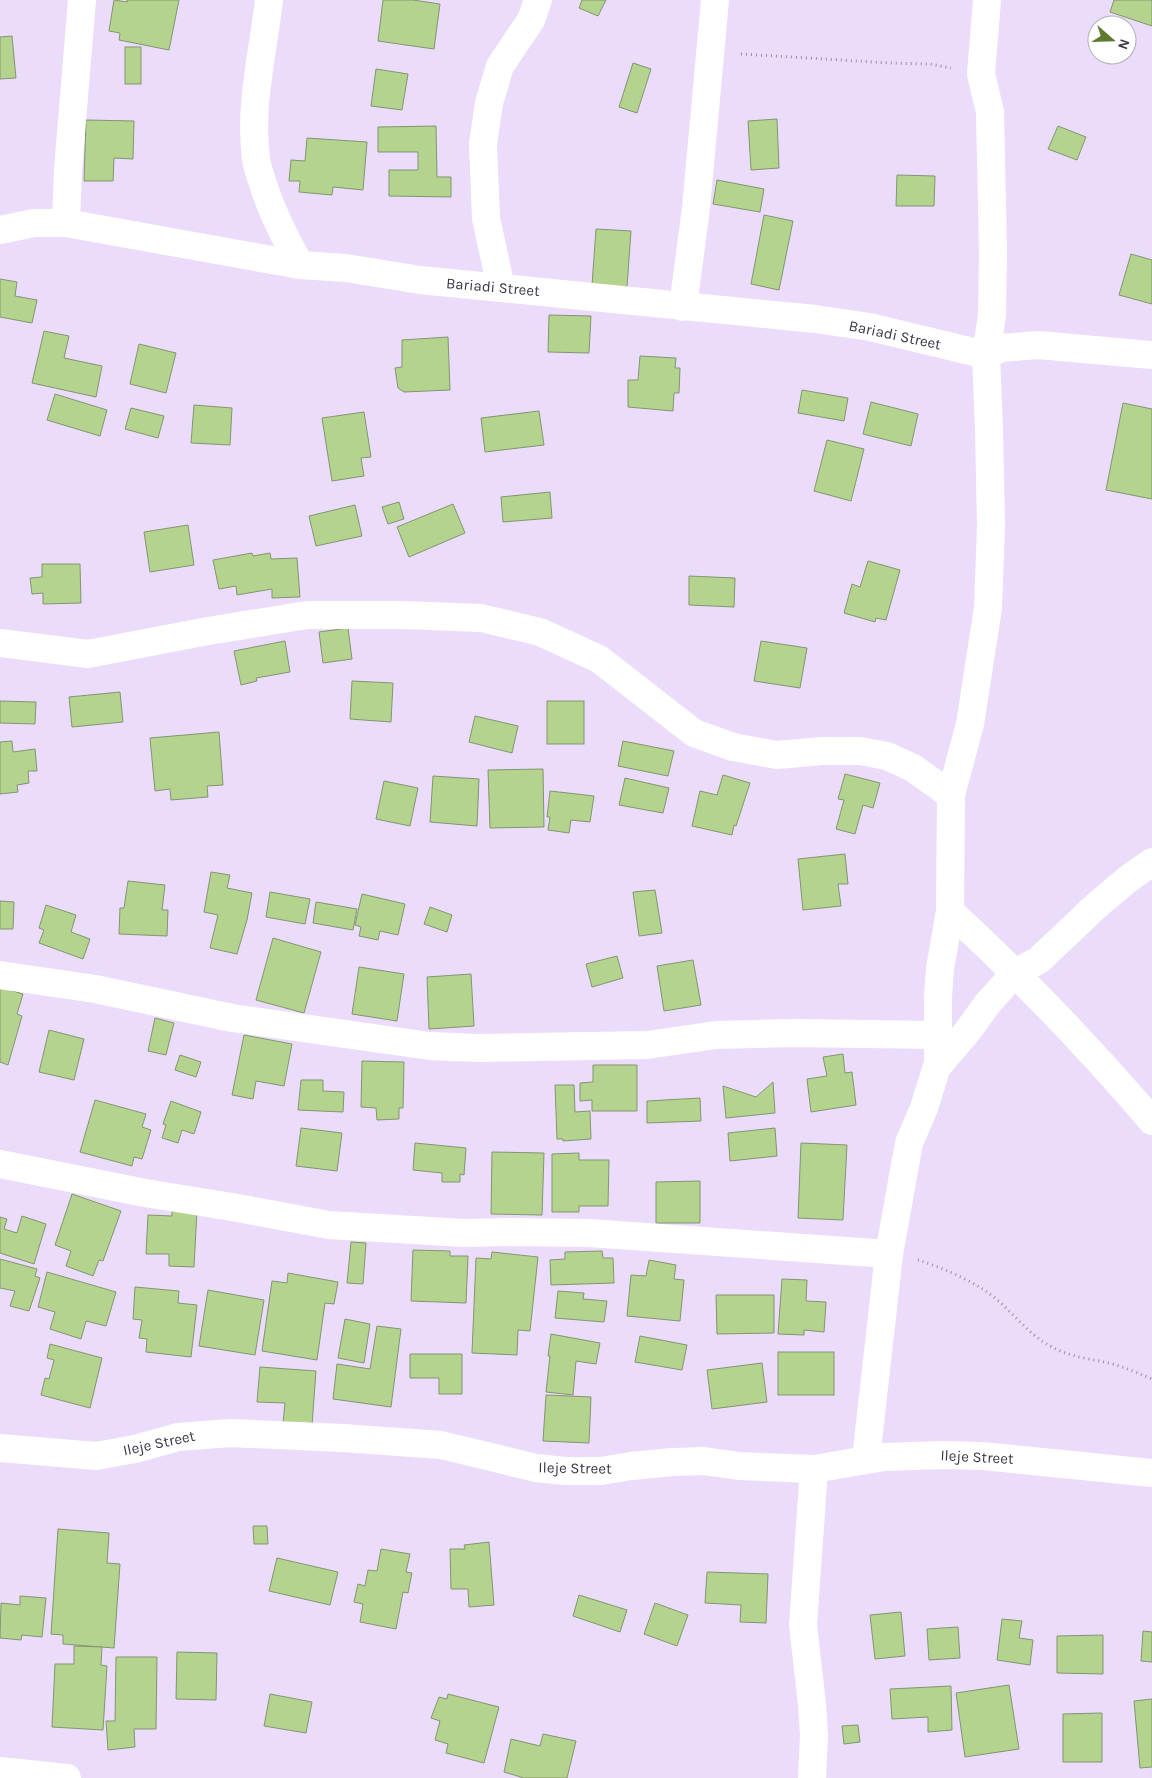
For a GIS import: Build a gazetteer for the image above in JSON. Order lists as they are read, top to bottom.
{
  "streets": {
    "street": ["Bariadi Street", "Ileje Street"]
  },
  "north": "right"
}
